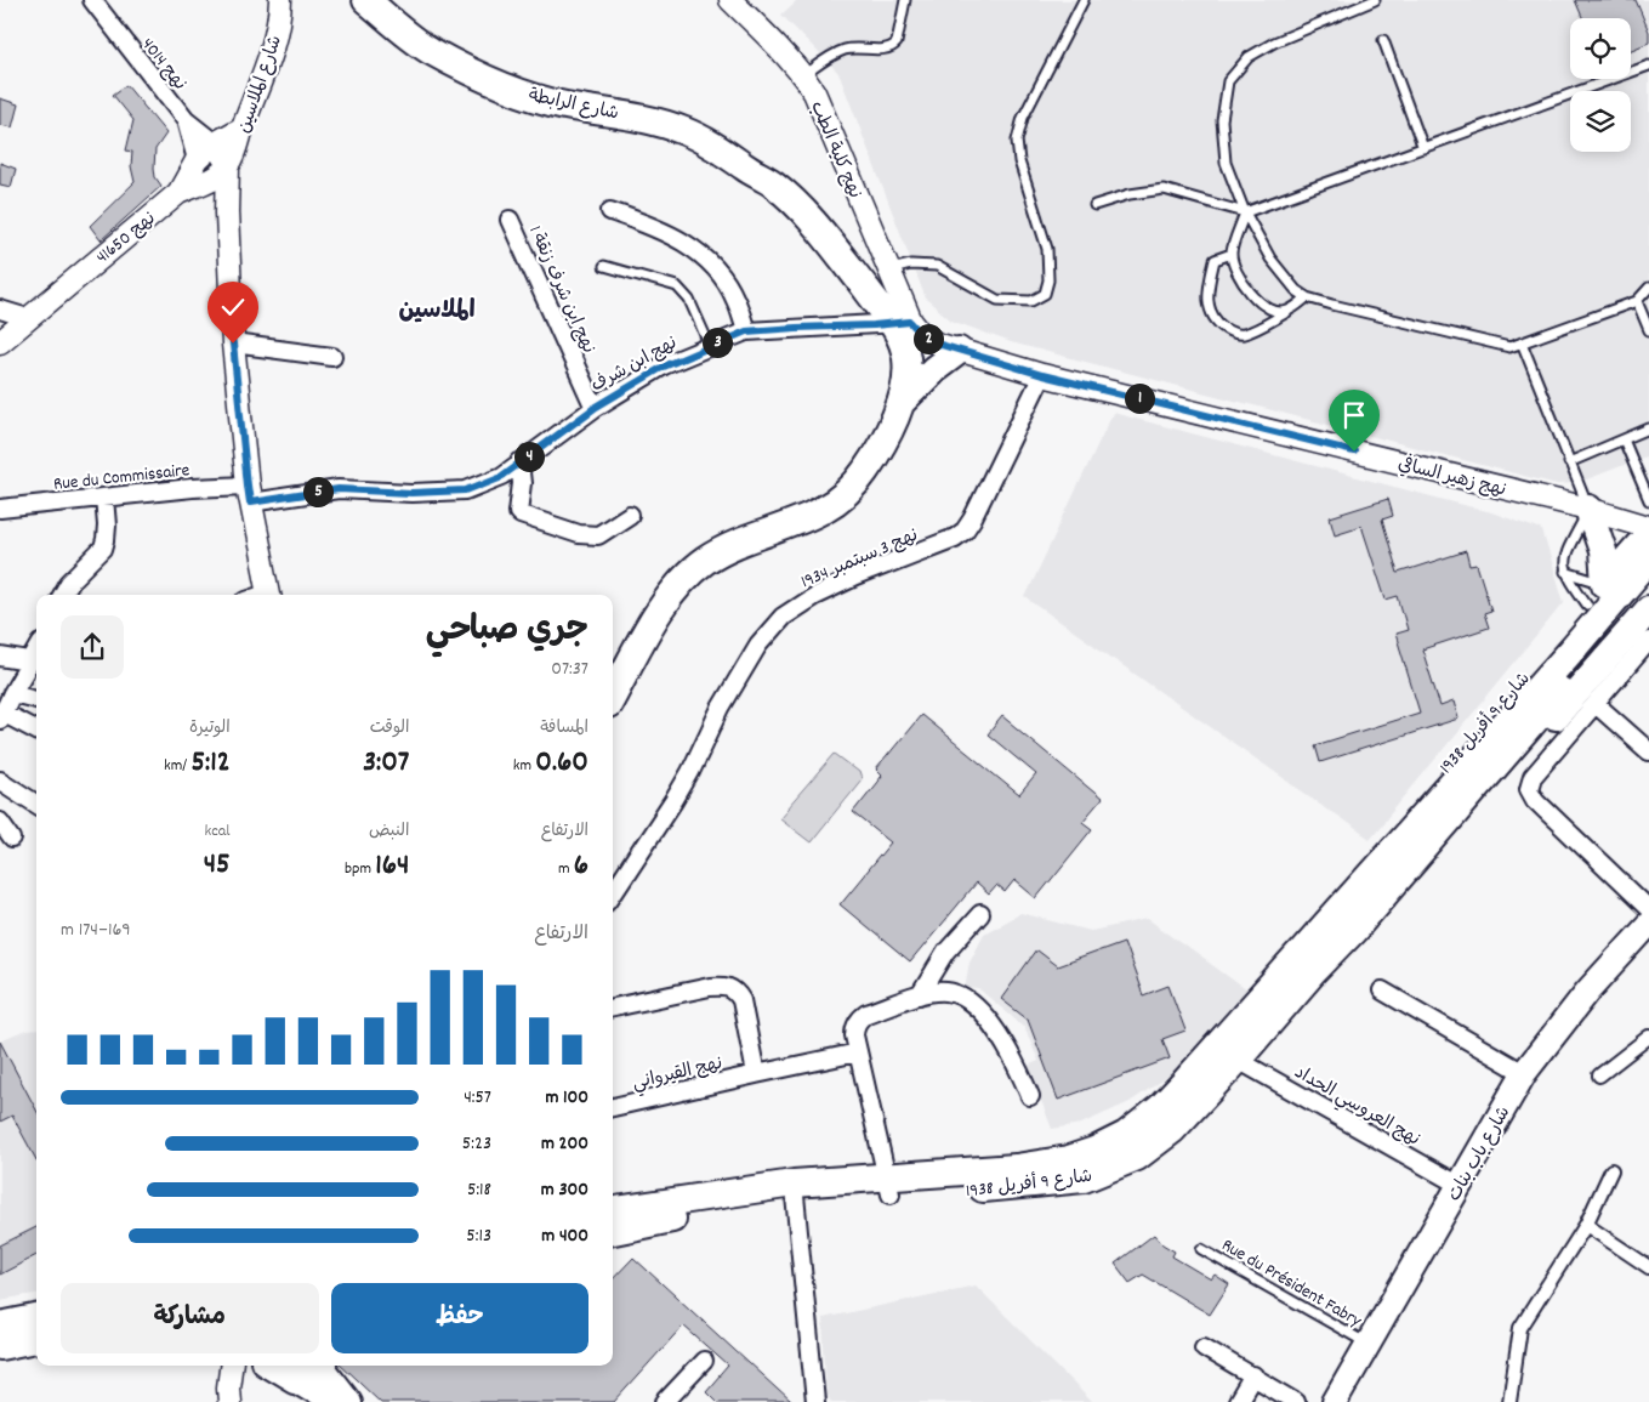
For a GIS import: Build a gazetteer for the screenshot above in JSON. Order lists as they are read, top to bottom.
{
  "streets": {
    "main road": ["شارع الرابطة", "شارع 9 أفريل 1938", "شارع باب بنات"],
    "street": [
      "نهج 4014",
      "شارع الملاسين",
      "نهج كلية الطب",
      "نهج 41650",
      "نهج ابن شرف زنقة 1",
      "نهج ابن شرف",
      "Rue du Commissaire",
      "نهج زهير السافي",
      "نهج 3 سبتمبر 1934",
      "نهج القيرواني",
      "نهج العروسي الحداد"
    ],
    "lane": ["Rue du Président Fabry"]
  },
  "crossings": [
    ["نهج 4014", "شارع الملاسين"],
    ["نهج 4014", "نهج 41650"],
    ["شارع الملاسين", "نهج 41650"],
    ["شارع الملاسين", "نهج ابن شرف"],
    ["شارع الملاسين", "Rue du Commissaire"],
    ["شارع الرابطة", "نهج كلية الطب"],
    ["شارع الرابطة", "نهج ابن شرف"],
    ["شارع الرابطة", "نهج زهير السافي"],
    ["نهج كلية الطب", "نهج ابن شرف"],
    ["نهج كلية الطب", "نهج زهير السافي"],
    ["نهج ابن شرف زنقة 1", "نهج ابن شرف"],
    ["نهج ابن شرف", "Rue du Commissaire"],
    ["نهج ابن شرف", "نهج زهير السافي"],
    ["نهج زهير السافي", "نهج 3 سبتمبر 1934"],
    ["شارع 9 أفريل 1938", "نهج العروسي الحداد"],
    ["نهج العروسي الحداد", "شارع باب بنات"],
    ["شارع باب بنات", "Rue du Président Fabry"]
  ],
  "districts": ["الملاسين"],
  "page": {
    "pins": [
      "2",
      "3",
      "1",
      "4",
      "5"
    ],
    "heading": ["جري صباحي", "07:37"],
    "stats": [
      ["المسافة", "0.60 km"],
      ["الوقت", "3:07"],
      ["الوتيرة", "5:12 /km"],
      ["الارتفاع", "6 m"],
      ["النبض", "164 bpm"],
      ["kcal", "45"]
    ],
    "chart": ["الارتفاع", "169–174 m"],
    "list": [
      {
        "name": "100 m",
        "note": "4:57"
      },
      {
        "name": "200 m",
        "note": "5:23"
      },
      {
        "name": "300 m",
        "note": "5:18"
      },
      {
        "name": "400 m",
        "note": "5:13"
      }
    ],
    "buttons": ["حفظ", "مشاركة"]
  }
}
